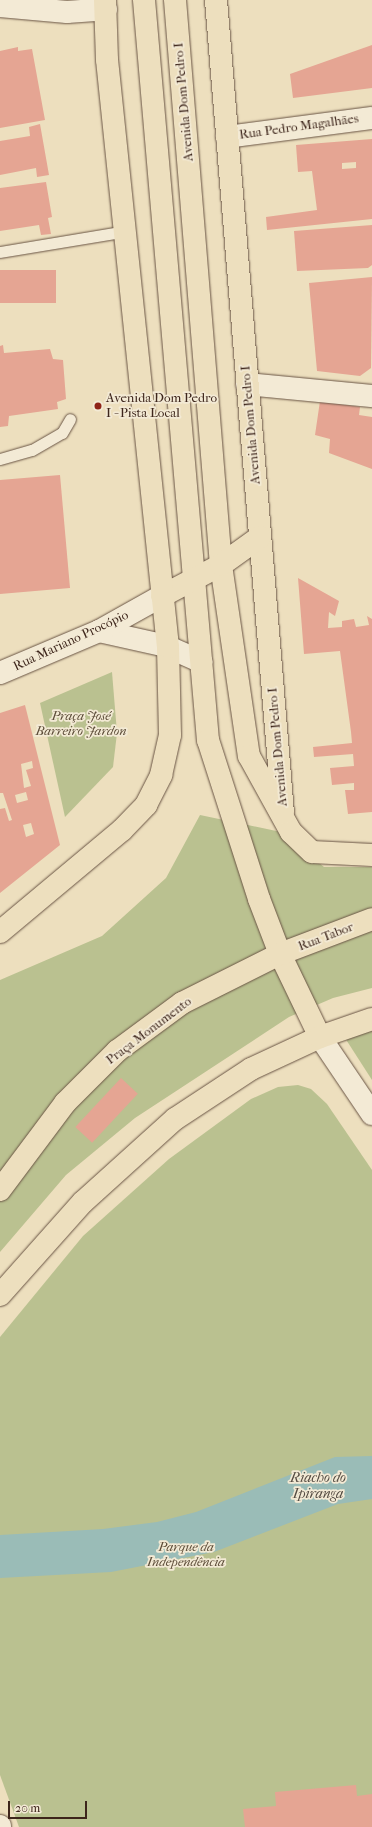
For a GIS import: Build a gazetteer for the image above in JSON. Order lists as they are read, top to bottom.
{
  "streets": {
    "main road": ["Avenida Dom Pedro I", "Rua Tabor", "Praça Monumento"],
    "street": ["Rua Pedro Magalhães", "Rua Mariano Procópio"]
  },
  "crossings": [
    ["Avenida Dom Pedro I", "Rua Pedro Magalhães"],
    ["Rua Tabor", "Praça Monumento"]
  ],
  "water": ["Riacho do Ipiranga"],
  "parks": ["Praça José Barreiro Jardon", "Parque da Independência"],
  "places": ["Avenida Dom Pedro I - Pista Local"],
  "scale_bar": "20 m"
}
